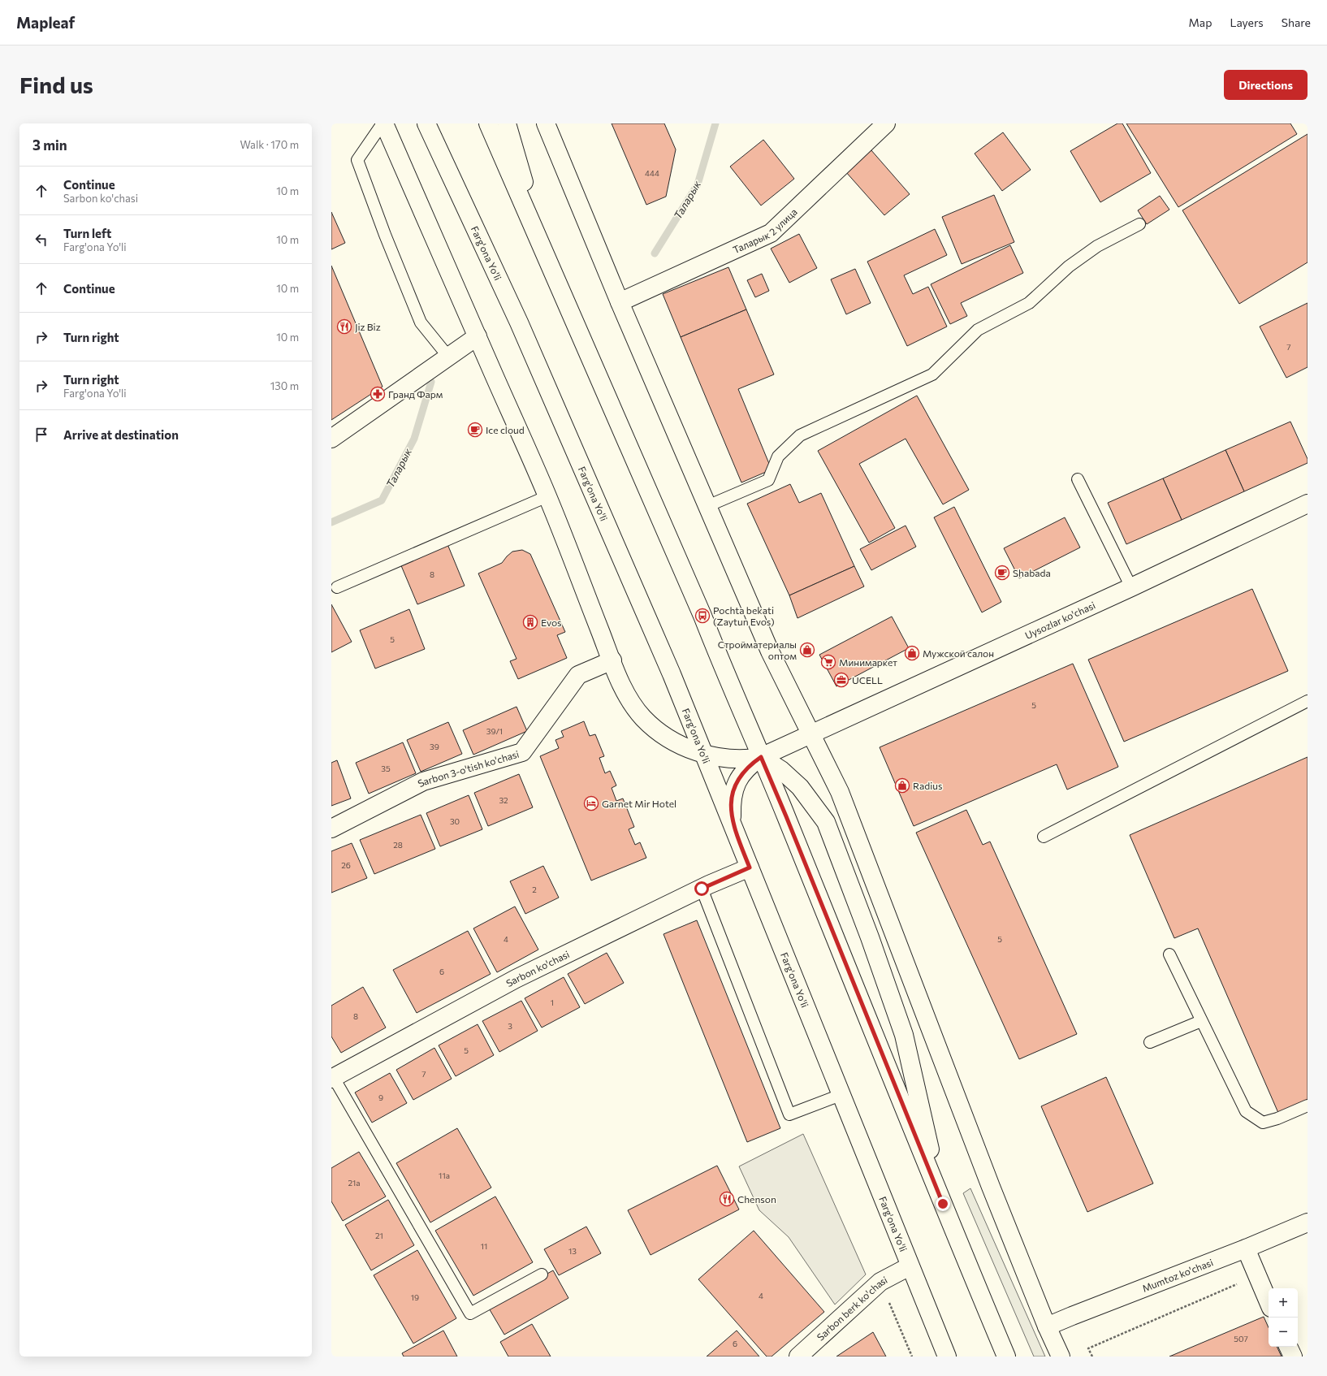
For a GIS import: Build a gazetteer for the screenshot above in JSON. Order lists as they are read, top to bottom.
{
  "streets": {
    "main road": [
      "Таларык 2 улица",
      "Farg'ona Yo'li",
      "Uysozlar ko'chasi",
      "Sarbon 3-o'tish ko'chasi",
      "Sarbon ko'chasi",
      "Mumtoz ko'chasi",
      "Sarbon berk ko'chasi"
    ]
  },
  "crossings": [
    ["Farg'ona Yo'li", "Sarbon ko'chasi"],
    ["Farg'ona Yo'li", "Sarbon berk ko'chasi"]
  ],
  "water": ["Таларык"],
  "places": {
    "restaurant": ["Jiz Biz", "Chenson"],
    "pharmacy": ["Гранд Фарм"],
    "cafe": ["Ice cloud", "Shabada"],
    "bus stop": ["Pochta bekati (Zaytun Evos)"],
    "building": ["Evos"],
    "shop": ["Стройматериалы оптом", "Мужской салон", "Radius"],
    "supermarket": ["Минимаркет"],
    "office": ["UCELL"],
    "hotel": ["Garnet Mir Hotel"]
  },
  "house_numbers": [
    "444",
    "7",
    "8",
    "5",
    "5",
    "39/1",
    "39",
    "35",
    "32",
    "30",
    "28",
    "26",
    "2",
    "4",
    "5",
    "6",
    "1",
    "8",
    "3",
    "5",
    "7",
    "9",
    "11a",
    "21a",
    "21",
    "11",
    "13",
    "4",
    "19",
    "507",
    "6"
  ],
  "page": {
    "header": "Mapleaf",
    "nav": ["Map", "Layers", "Share"],
    "buttons": "Directions",
    "title": "Find us",
    "heading": ["3 min", "Walk · 170 m"],
    "list": [
      ["Continue", "Sarbon ko'chasi", "10 m"],
      ["Turn left", "Farg'ona Yo'li", "10 m"],
      ["Continue", "10 m"],
      ["Turn right", "10 m"],
      ["Turn right", "Farg'ona Yo'li", "130 m"],
      "Arrive at destination"
    ],
    "map_buttons": ["+", "−"]
  }
}
